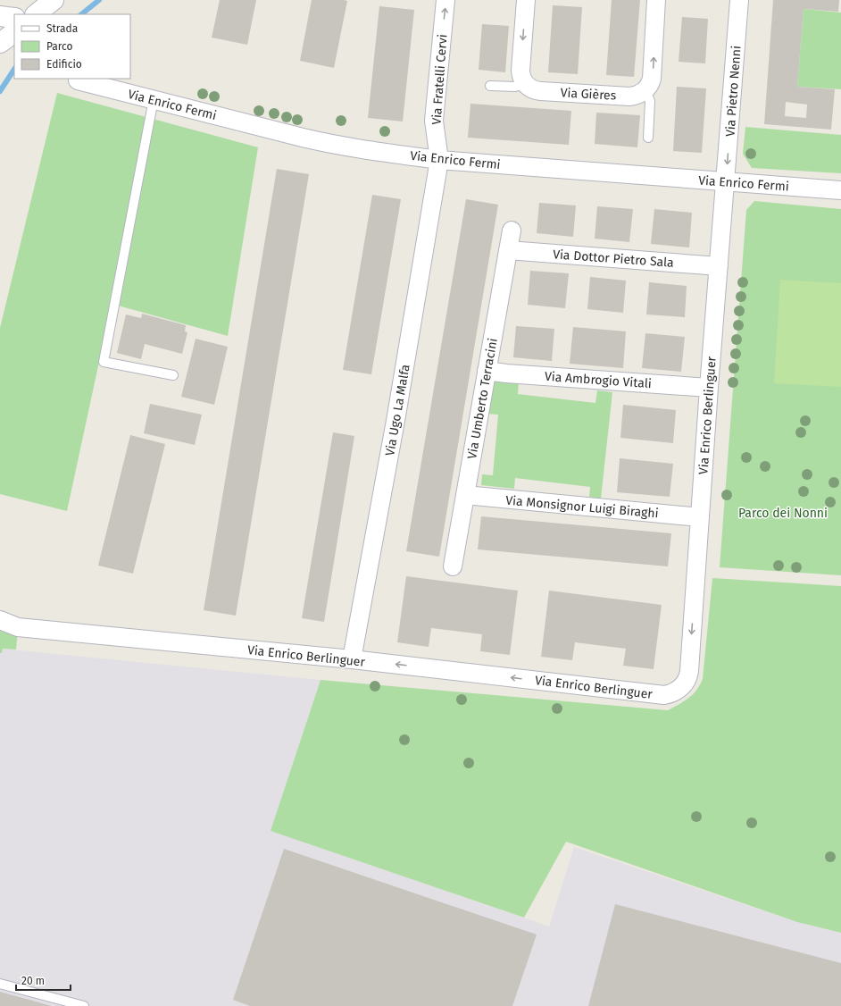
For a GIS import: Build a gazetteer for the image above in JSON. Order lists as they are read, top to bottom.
{
  "streets": {
    "street": [
      "Via Fratelli Cervi",
      "Via Pietro Nenni",
      "Via Gières",
      "Via Enrico Fermi",
      "Via Dottor Pietro Sala",
      "Via Ambrogio Vitali",
      "Via Umberto Terracini",
      "Via Ugo La Malfa",
      "Via Enrico Berlinguer",
      "Via Monsignor Luigi Biraghi"
    ]
  },
  "crossings": [
    ["Via Fratelli Cervi", "Via Enrico Fermi"],
    ["Via Fratelli Cervi", "Via Ugo La Malfa"],
    ["Via Pietro Nenni", "Via Enrico Fermi"],
    ["Via Pietro Nenni", "Via Enrico Berlinguer"],
    ["Via Enrico Fermi", "Via Ugo La Malfa"],
    ["Via Enrico Fermi", "Via Enrico Berlinguer"],
    ["Via Dottor Pietro Sala", "Via Umberto Terracini"],
    ["Via Dottor Pietro Sala", "Via Enrico Berlinguer"],
    ["Via Ambrogio Vitali", "Via Umberto Terracini"],
    ["Via Ambrogio Vitali", "Via Enrico Berlinguer"],
    ["Via Umberto Terracini", "Via Monsignor Luigi Biraghi"],
    ["Via Ugo La Malfa", "Via Enrico Berlinguer"],
    ["Via Enrico Berlinguer", "Via Monsignor Luigi Biraghi"]
  ],
  "parks": ["Parco dei Nonni"],
  "legend": ["Strada", "Parco", "Edificio"],
  "scale_bar": "20 m"
}
